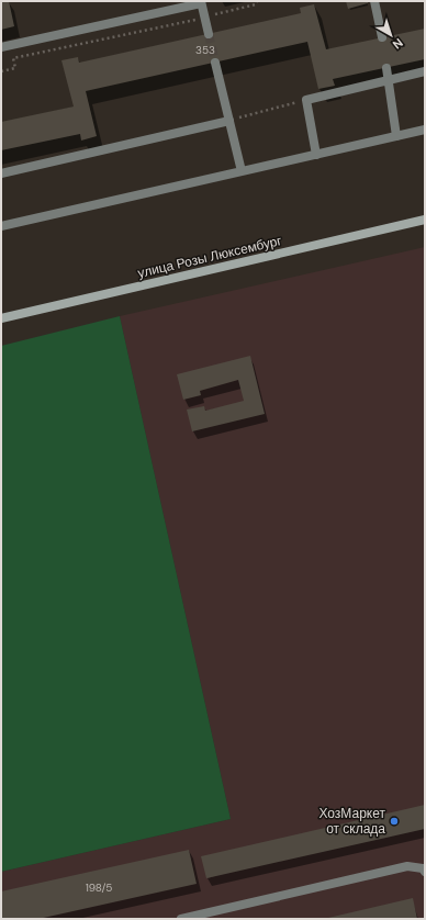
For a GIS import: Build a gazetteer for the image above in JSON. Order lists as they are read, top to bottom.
{
  "streets": {
    "main road": ["улица Розы Люксембург"]
  },
  "places": ["ХозМаркет от склада"],
  "house_numbers": ["353", "198/5"],
  "north": "bottom right"
}
